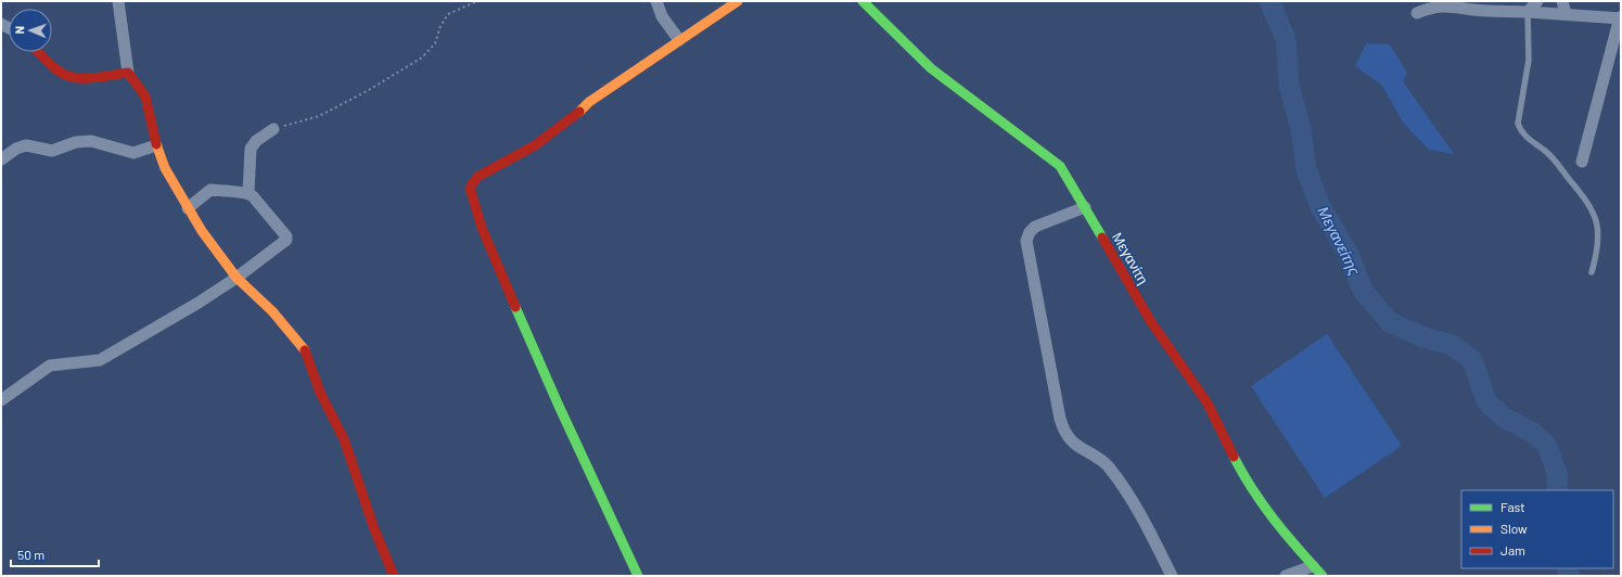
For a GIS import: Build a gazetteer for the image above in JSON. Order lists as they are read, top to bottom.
{
  "streets": {
    "street": ["Μεγανίτη"]
  },
  "water": ["Μεγανείτης"],
  "legend": ["Fast", "Slow", "Jam"],
  "scale_bar": "50 m",
  "north": "left"
}
